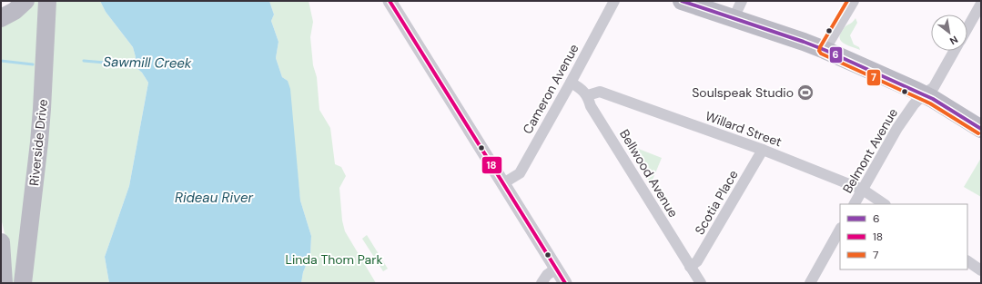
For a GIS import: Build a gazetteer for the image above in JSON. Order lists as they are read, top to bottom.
{
  "streets": {
    "main road": ["Riverside Drive"],
    "street": [
      "Cameron Avenue",
      "Willard Street",
      "Belmont Avenue",
      "Bellwood Avenue",
      "Scotia Place"
    ]
  },
  "crossings": [
    ["Willard Street", "Belmont Avenue"],
    ["Willard Street", "Bellwood Avenue"],
    ["Willard Street", "Scotia Place"],
    ["Bellwood Avenue", "Scotia Place"]
  ],
  "water": ["Sawmill Creek", "Rideau River"],
  "parks": ["Linda Thom Park"],
  "places": {
    "sports": ["Soulspeak Studio"]
  },
  "lines": ["transit line 6", "transit line 18", "transit line 7"],
  "legend": ["6", "18", "7"],
  "north": "bottom right"
}
